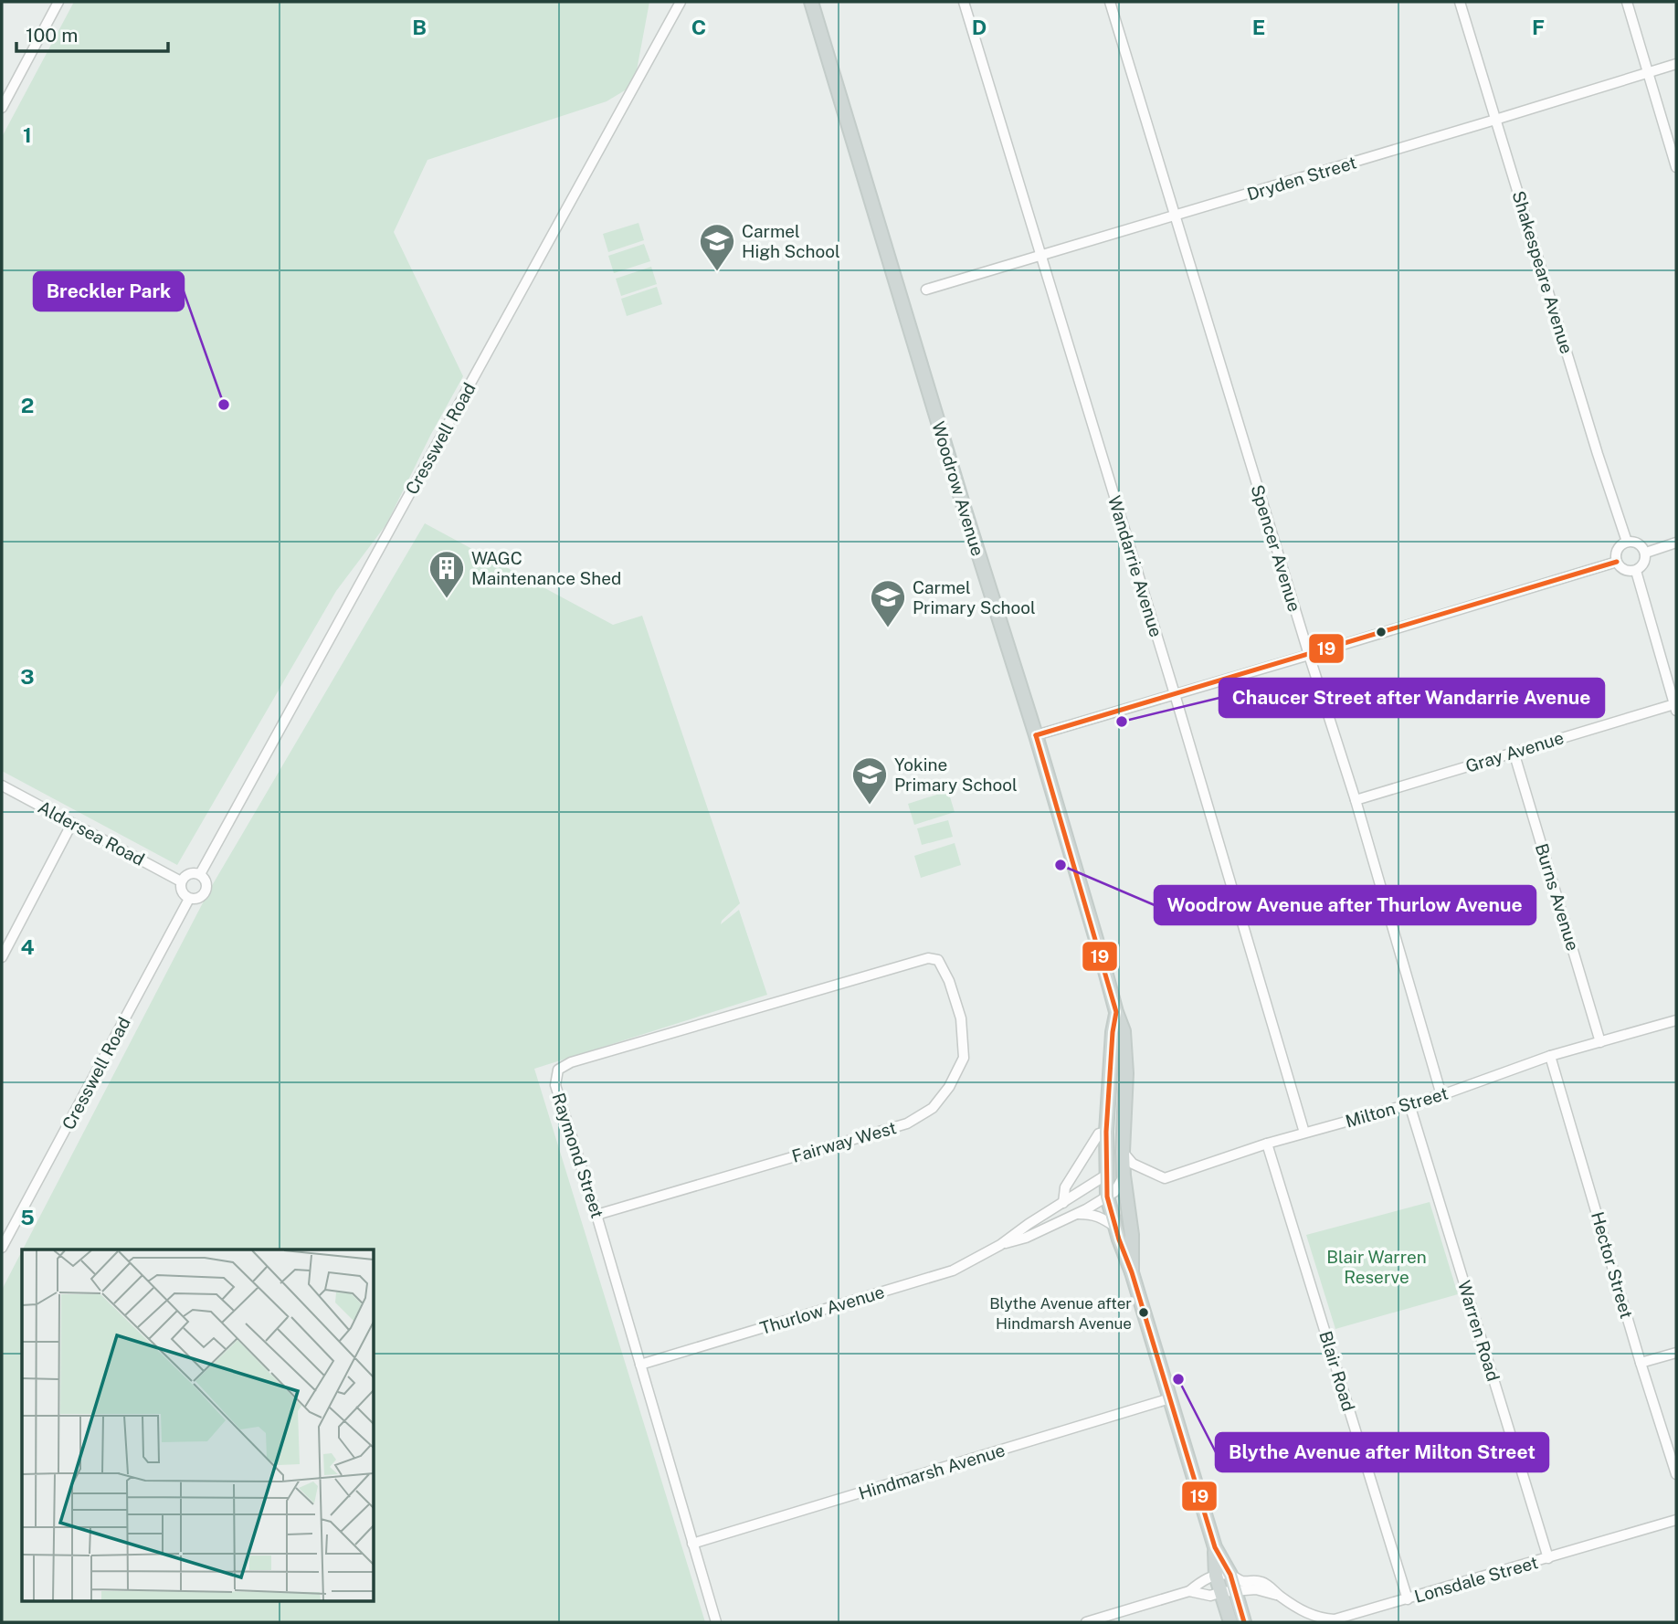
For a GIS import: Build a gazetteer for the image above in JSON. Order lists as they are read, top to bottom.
{
  "streets": {
    "main road": ["Woodrow Avenue"],
    "street": [
      "Dryden Street",
      "Shakespeare Avenue",
      "Cresswell Road",
      "Spencer Avenue",
      "Wandarrie Avenue",
      "Gray Avenue",
      "Aldersea Road",
      "Burns Avenue",
      "Milton Street",
      "Fairway West",
      "Raymond Street",
      "Hector Street",
      "Thurlow Avenue",
      "Warren Road",
      "Blair Road",
      "Hindmarsh Avenue",
      "Lonsdale Street"
    ]
  },
  "crossings": [
    ["Dryden Street", "Shakespeare Avenue"],
    ["Dryden Street", "Spencer Avenue"],
    ["Dryden Street", "Wandarrie Avenue"],
    ["Cresswell Road", "Aldersea Road"],
    ["Woodrow Avenue", "Milton Street"],
    ["Woodrow Avenue", "Thurlow Avenue"],
    ["Spencer Avenue", "Gray Avenue"],
    ["Spencer Avenue", "Milton Street"],
    ["Wandarrie Avenue", "Milton Street"],
    ["Gray Avenue", "Burns Avenue"],
    ["Burns Avenue", "Milton Street"],
    ["Milton Street", "Hector Street"],
    ["Milton Street", "Warren Road"],
    ["Milton Street", "Blair Road"],
    ["Fairway West", "Raymond Street"],
    ["Raymond Street", "Thurlow Avenue"],
    ["Raymond Street", "Hindmarsh Avenue"],
    ["Warren Road", "Lonsdale Street"],
    ["Blair Road", "Lonsdale Street"]
  ],
  "parks": ["Blair Warren Reserve"],
  "places": {
    "school or university": ["Carmel High School", "Carmel Primary School", "Yokine Primary School"],
    "other": [
      "Breckler Park",
      "Chaucer Street after Wandarrie Avenue",
      "Woodrow Avenue after Thurlow Avenue",
      "Blythe Avenue after Hindmarsh Avenue",
      "Blythe Avenue after Milton Street"
    ],
    "building": ["WAGC Maintenance Shed"]
  },
  "lines": ["transit line 19"],
  "scale_bar": "100 m",
  "grid": {
    "columns": [
      "B",
      "C",
      "D",
      "E",
      "F"
    ],
    "rows": [
      "1",
      "2",
      "3",
      "4",
      "5"
    ]
  }
}
